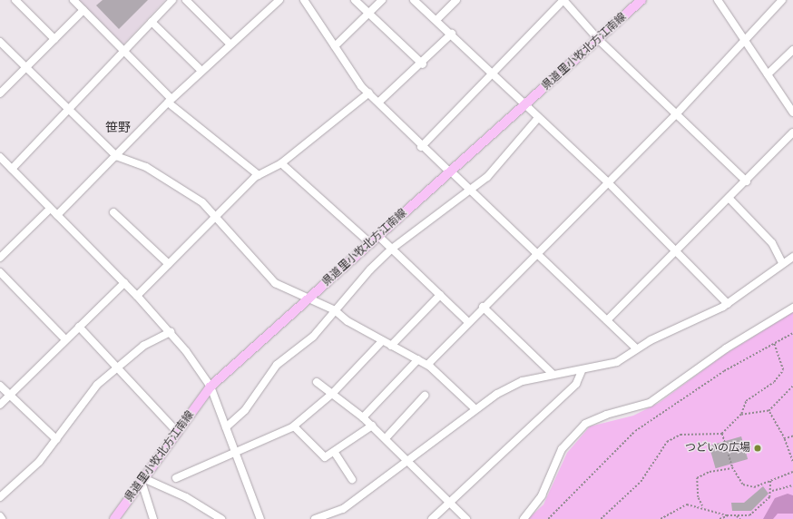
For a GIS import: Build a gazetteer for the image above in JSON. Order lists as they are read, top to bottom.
{
  "streets": {
    "main road": ["県道里小牧北方江南線"]
  },
  "districts": ["笹野"],
  "places": ["つどいの広場"]
}
